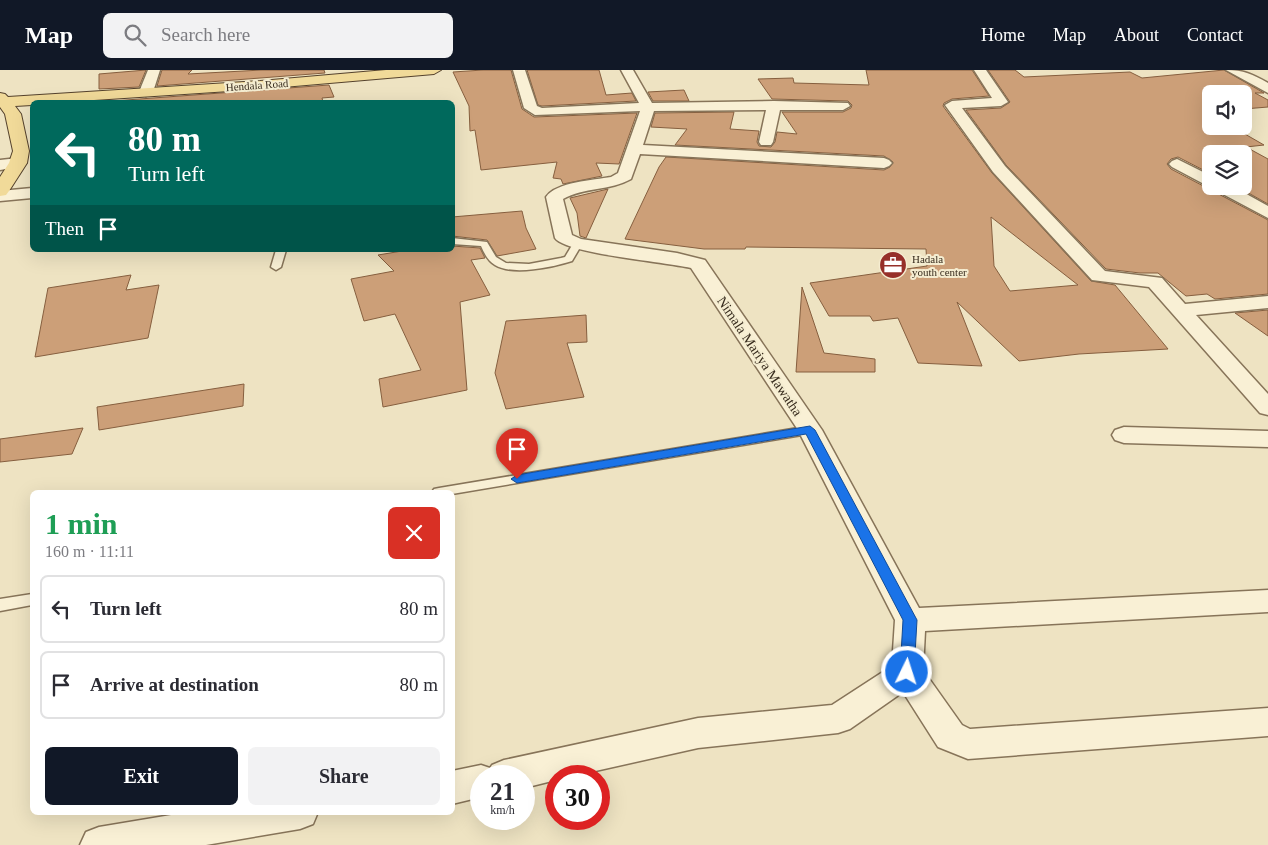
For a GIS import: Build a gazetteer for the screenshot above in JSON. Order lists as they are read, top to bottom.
{
  "streets": {
    "main road": ["Hendala Road"],
    "street": ["Nimala Mariya Mawatha"]
  },
  "places": {
    "office": ["Hadala youth center"]
  },
  "page": {
    "header": "Map",
    "search": "Search here",
    "nav": [
      "Home",
      "Map",
      "About",
      "Contact"
    ],
    "turn": ["80 m", "Turn left"],
    "then": "Then",
    "heading": ["1 min", "160 m · 11:11"],
    "list": [
      {
        "name": "Turn left",
        "value": "80 m"
      },
      {
        "name": "Arrive at destination",
        "value": "80 m"
      }
    ],
    "buttons": ["Exit", "Share"],
    "speed": "21 km/h",
    "limit": "30"
  }
}
